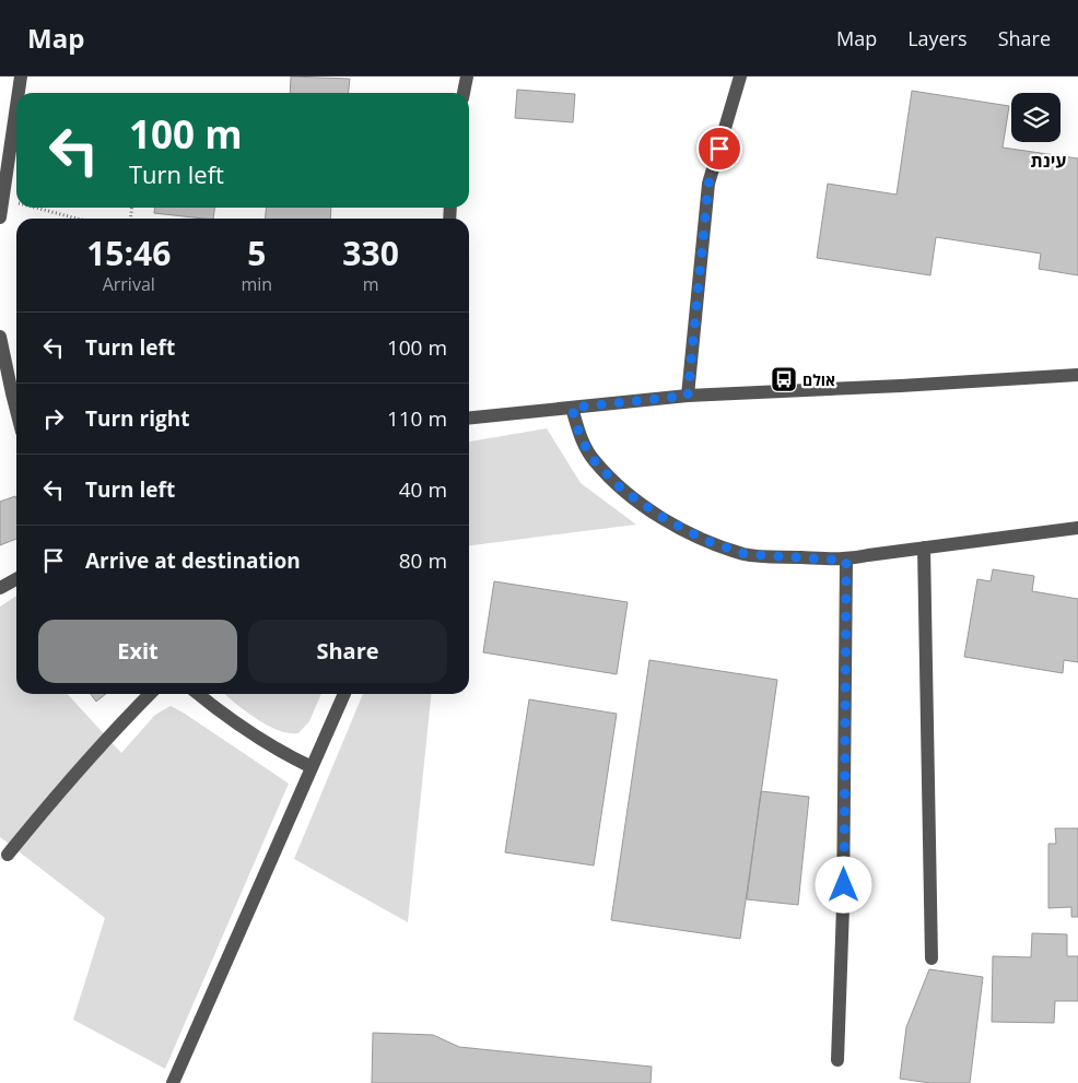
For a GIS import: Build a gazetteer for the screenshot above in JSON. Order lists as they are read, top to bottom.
{
  "districts": ["עינת"],
  "places": {
    "bus stop": ["אולם"]
  },
  "page": {
    "header": "Map",
    "nav": ["Map", "Layers", "Share"],
    "turn": ["100 m", "Turn left"],
    "eta": [
      "15:46",
      "Arrival",
      "5",
      "min",
      "330",
      "m"
    ],
    "list": [
      {
        "name": "Turn left",
        "value": "100 m"
      },
      {
        "name": "Turn right",
        "value": "110 m"
      },
      {
        "name": "Turn left",
        "value": "40 m"
      },
      {
        "name": "Arrive at destination",
        "value": "80 m"
      }
    ],
    "buttons": ["Exit", "Share"]
  }
}
